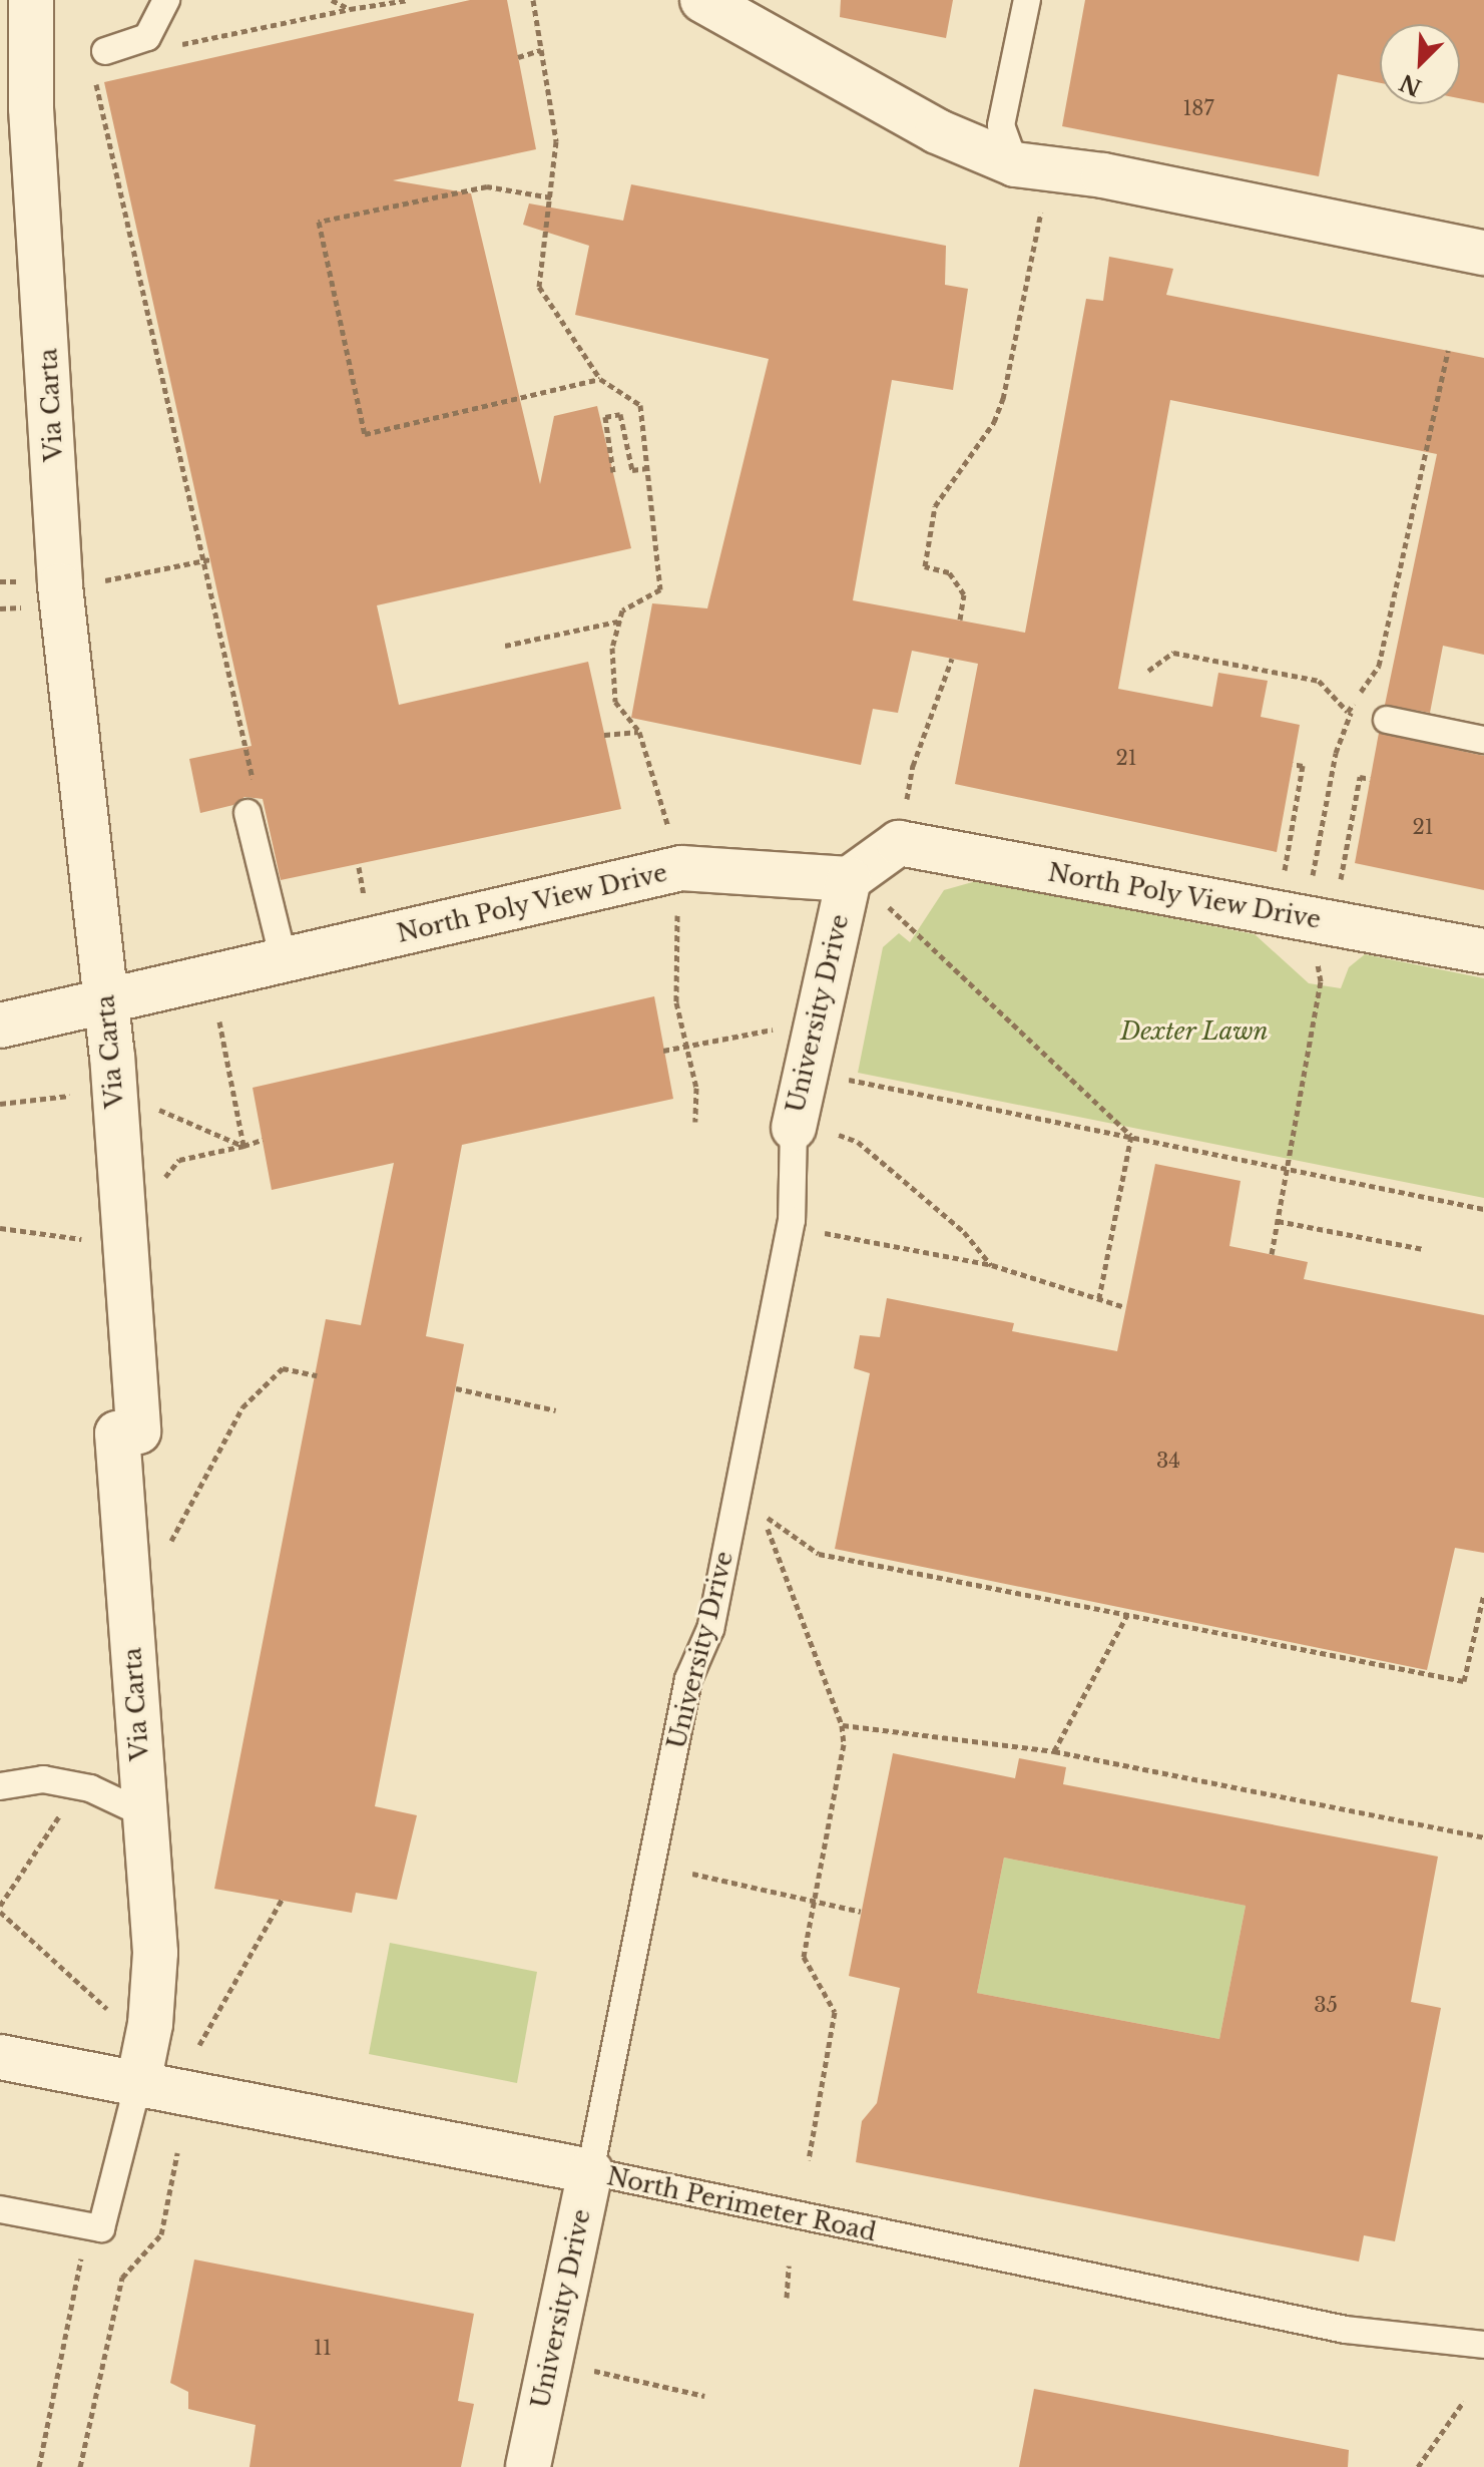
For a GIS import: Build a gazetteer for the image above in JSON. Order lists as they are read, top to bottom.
{
  "streets": {
    "street": [
      "Via Carta",
      "North Poly View Drive",
      "University Drive",
      "North Perimeter Road"
    ]
  },
  "crossings": [
    ["Via Carta", "North Poly View Drive"],
    ["Via Carta", "North Perimeter Road"],
    ["North Poly View Drive", "University Drive"],
    ["University Drive", "North Perimeter Road"]
  ],
  "parks": ["Dexter Lawn"],
  "house_numbers": [
    "187",
    "21",
    "21",
    "34",
    "35",
    "11"
  ],
  "north": "bottom left"
}
